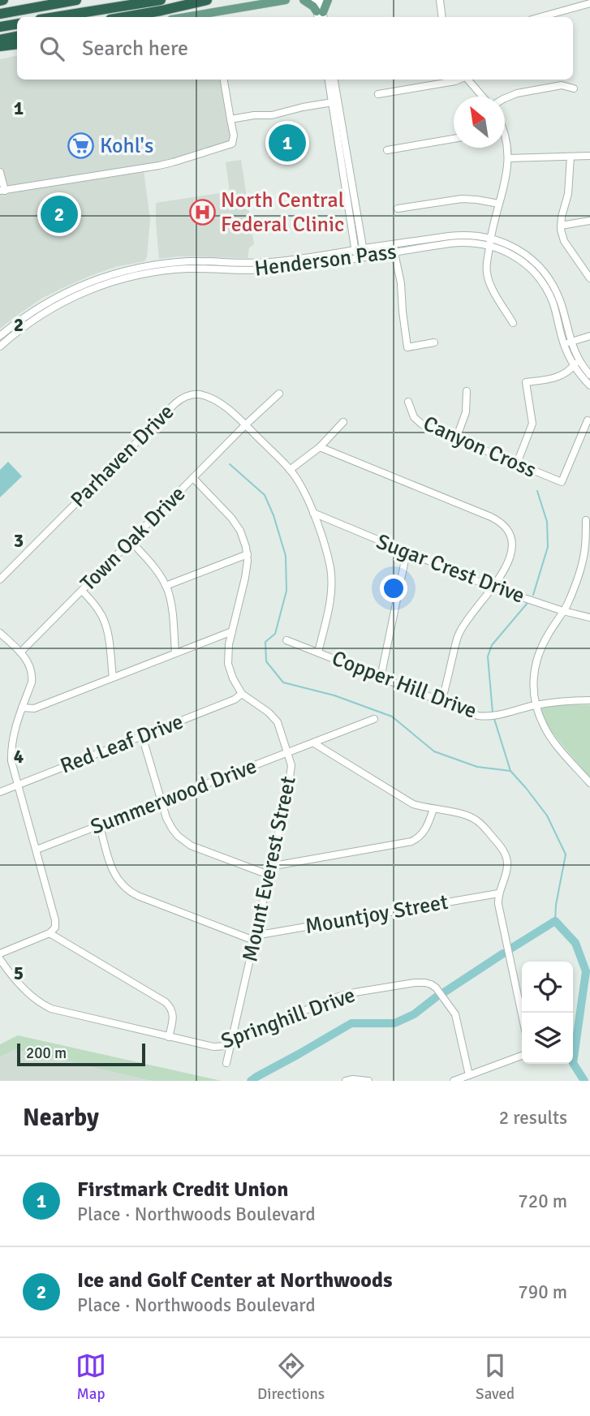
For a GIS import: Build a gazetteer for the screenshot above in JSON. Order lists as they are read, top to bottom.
{
  "streets": {
    "street": [
      "Henderson Pass",
      "Canyon Cross",
      "Parhaven Drive",
      "Town Oak Drive",
      "Sugar Crest Drive",
      "Copper Hill Drive",
      "Red Leaf Drive",
      "Summerwood Drive",
      "Mount Everest Street",
      "Mountjoy Street",
      "Springhill Drive"
    ]
  },
  "crossings": [
    ["Parhaven Drive", "Town Oak Drive"],
    ["Parhaven Drive", "Sugar Crest Drive"],
    ["Parhaven Drive", "Copper Hill Drive"],
    ["Town Oak Drive", "Mount Everest Street"],
    ["Red Leaf Drive", "Mount Everest Street"],
    ["Summerwood Drive", "Mount Everest Street"],
    ["Mount Everest Street", "Mountjoy Street"],
    ["Mount Everest Street", "Springhill Drive"]
  ],
  "places": {
    "supermarket": ["Kohl's"],
    "hospital": ["North Central Federal Clinic"]
  },
  "scale_bar": "200 m",
  "north": "top left",
  "page": {
    "search": "Search here",
    "pins": ["1", "2"],
    "scale": "200 m",
    "heading": ["Nearby", "2 results"],
    "list": [
      {
        "mark": "1",
        "name": "Firstmark Credit Union",
        "note": "Place · Northwoods Boulevard",
        "value": "720 m"
      },
      {
        "mark": "2",
        "name": "Ice and Golf Center at Northwoods",
        "note": "Place · Northwoods Boulevard",
        "value": "790 m"
      }
    ],
    "nav": ["Map", "Directions", "Saved"]
  },
  "grid": {
    "rows": [
      "1",
      "2",
      "3",
      "4",
      "5"
    ]
  }
}
